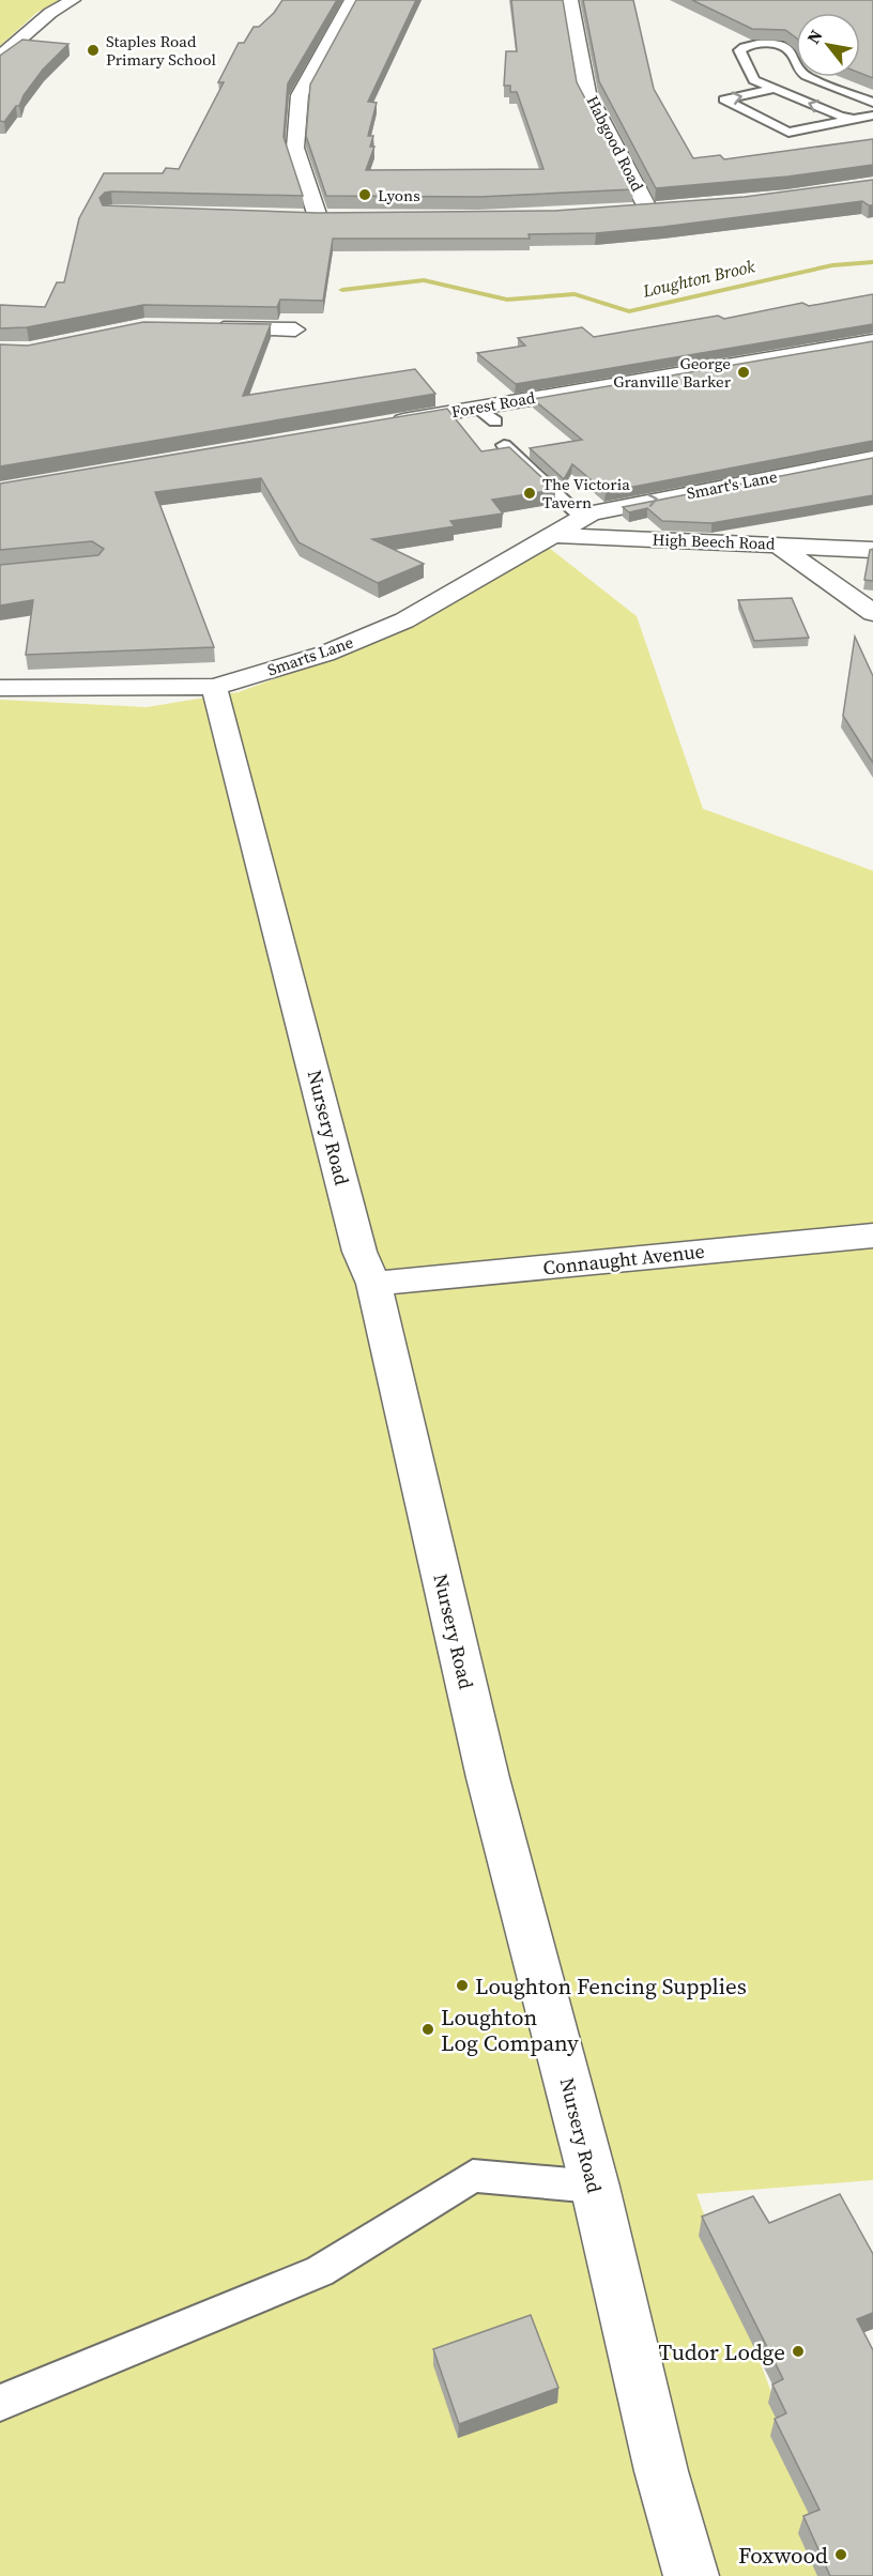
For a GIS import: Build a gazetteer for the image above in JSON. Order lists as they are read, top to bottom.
{
  "streets": {
    "street": [
      "Habgood Road",
      "Forest Road",
      "Smart's Lane",
      "High Beech Road",
      "Smarts Lane",
      "Nursery Road",
      "Connaught Avenue"
    ]
  },
  "crossings": [
    ["Smart's Lane", "Smarts Lane"],
    ["High Beech Road", "Smarts Lane"],
    ["Smarts Lane", "Nursery Road"],
    ["Nursery Road", "Connaught Avenue"]
  ],
  "one_way": ["Smart's Lane"],
  "water": ["Loughton Brook"],
  "places": [
    "Staples Road Primary School",
    "Lyons",
    "George Granville Barker",
    "The Victoria Tavern",
    "Loughton Fencing Supplies",
    "Loughton Log Company",
    "Tudor Lodge",
    "Foxwood"
  ],
  "north": "top left"
}
